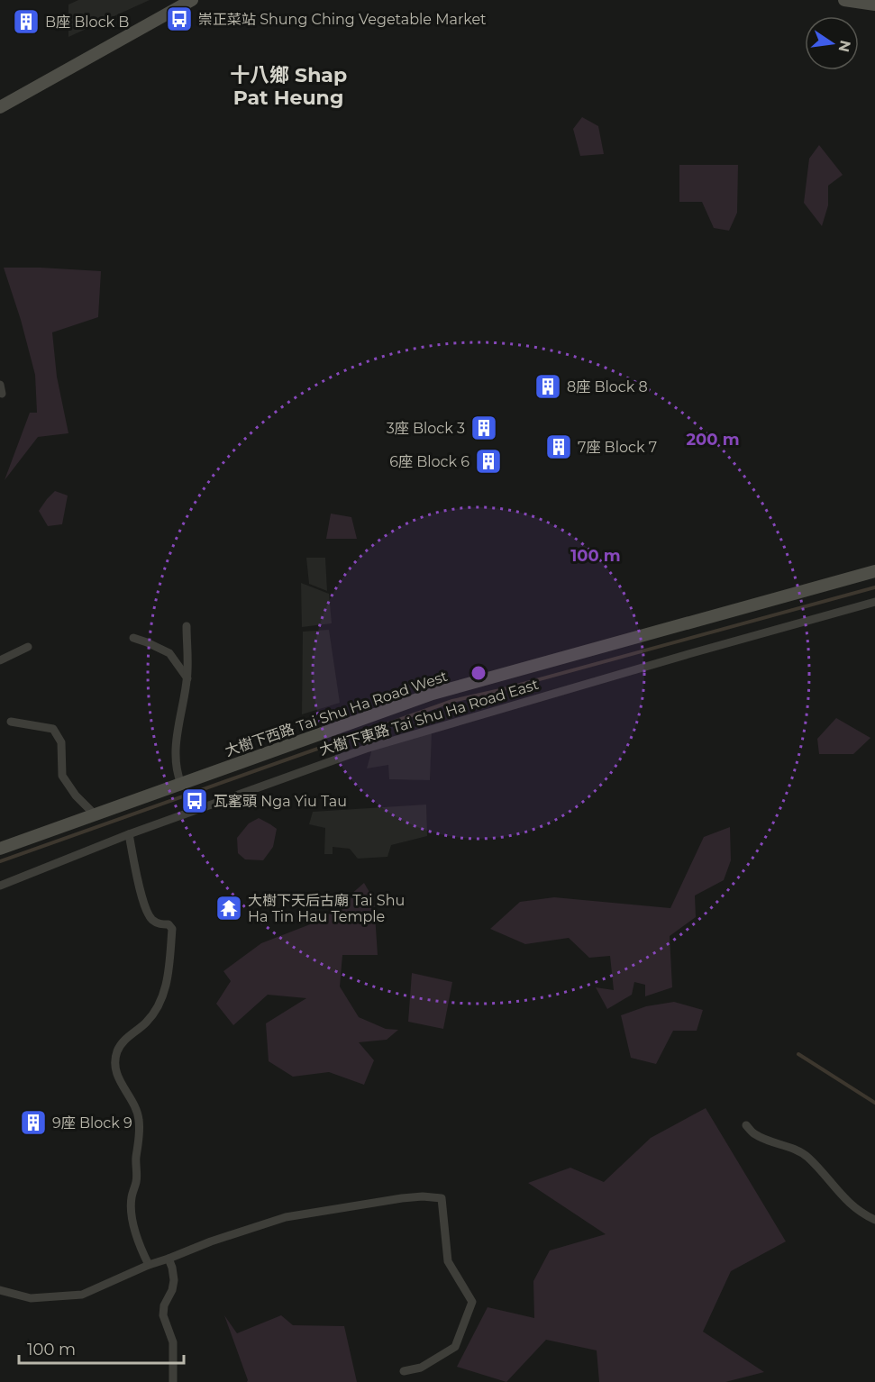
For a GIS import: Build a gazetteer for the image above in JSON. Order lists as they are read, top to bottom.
{
  "streets": {
    "street": ["大樹下西路 Tai Shu Ha Road West", "大樹下東路 Tai Shu Ha Road East"]
  },
  "districts": ["十八鄉 Shap Pat Heung"],
  "places": {
    "bus stop": ["崇正菜站 Shung Ching Vegetable Market", "瓦窰頭 Nga Yiu Tau"],
    "building": [
      "B座 Block B",
      "8座 Block 8",
      "3座 Block 3",
      "7座 Block 7",
      "6座 Block 6",
      "9座 Block 9"
    ],
    "temple": ["大樹下天后古廟 Tai Shu Ha Tin Hau Temple"]
  },
  "scale_bar": "100 m",
  "north": "right",
  "rings": ["200 m", "100 m"]
}
